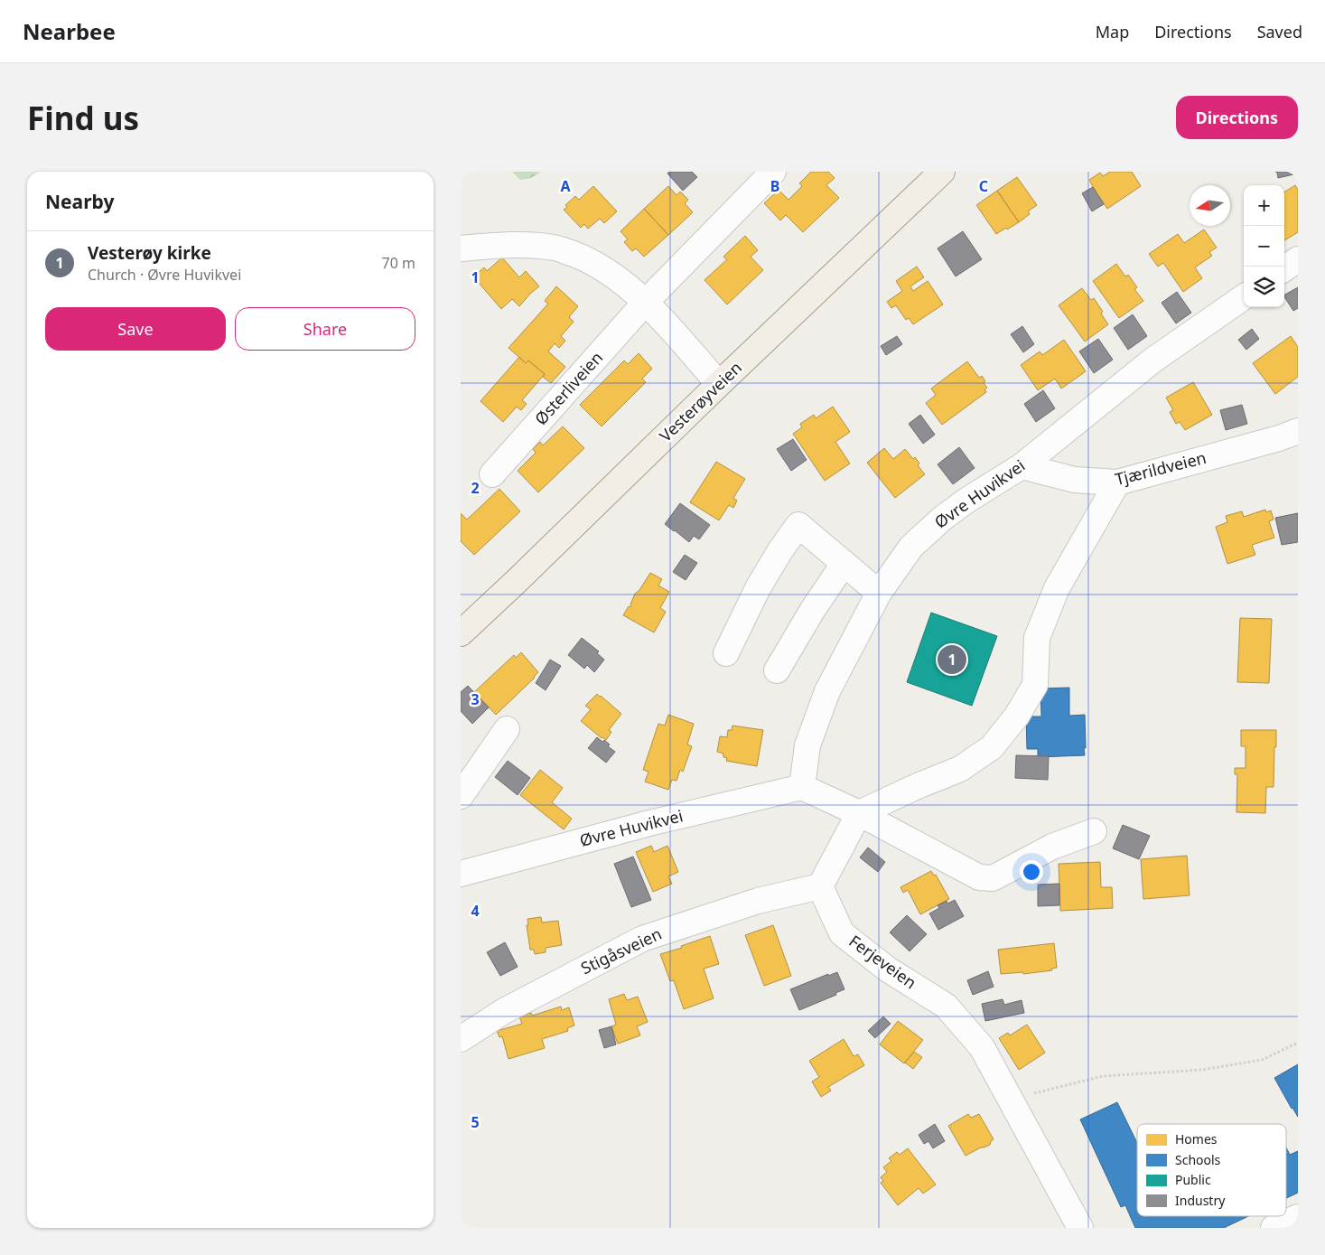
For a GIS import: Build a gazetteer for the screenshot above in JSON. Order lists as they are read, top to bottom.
{
  "streets": {
    "main road": ["Vesterøyveien"],
    "street": [
      "Østerliveien",
      "Tjærildveien",
      "Øvre Huvikvei",
      "Stigåsveien",
      "Ferjeveien"
    ]
  },
  "crossings": [
    ["Tjærildveien", "Øvre Huvikvei"],
    ["Stigåsveien", "Ferjeveien"]
  ],
  "legend": [
    "Homes",
    "Schools",
    "Public",
    "Industry"
  ],
  "north": "left",
  "page": {
    "header": "Nearbee",
    "nav": ["Map", "Directions", "Saved"],
    "buttons": [
      "Directions",
      ["Save", "Share"]
    ],
    "title": "Find us",
    "heading": "Nearby",
    "map_buttons": ["+", "−"],
    "list": [
      {
        "mark": "1",
        "name": "Vesterøy kirke",
        "note": "Church · Øvre Huvikvei",
        "value": "70 m"
      }
    ],
    "pins": "1"
  },
  "grid": {
    "columns": ["A", "B", "C"],
    "rows": [
      "1",
      "2",
      "3",
      "4",
      "5"
    ]
  }
}
